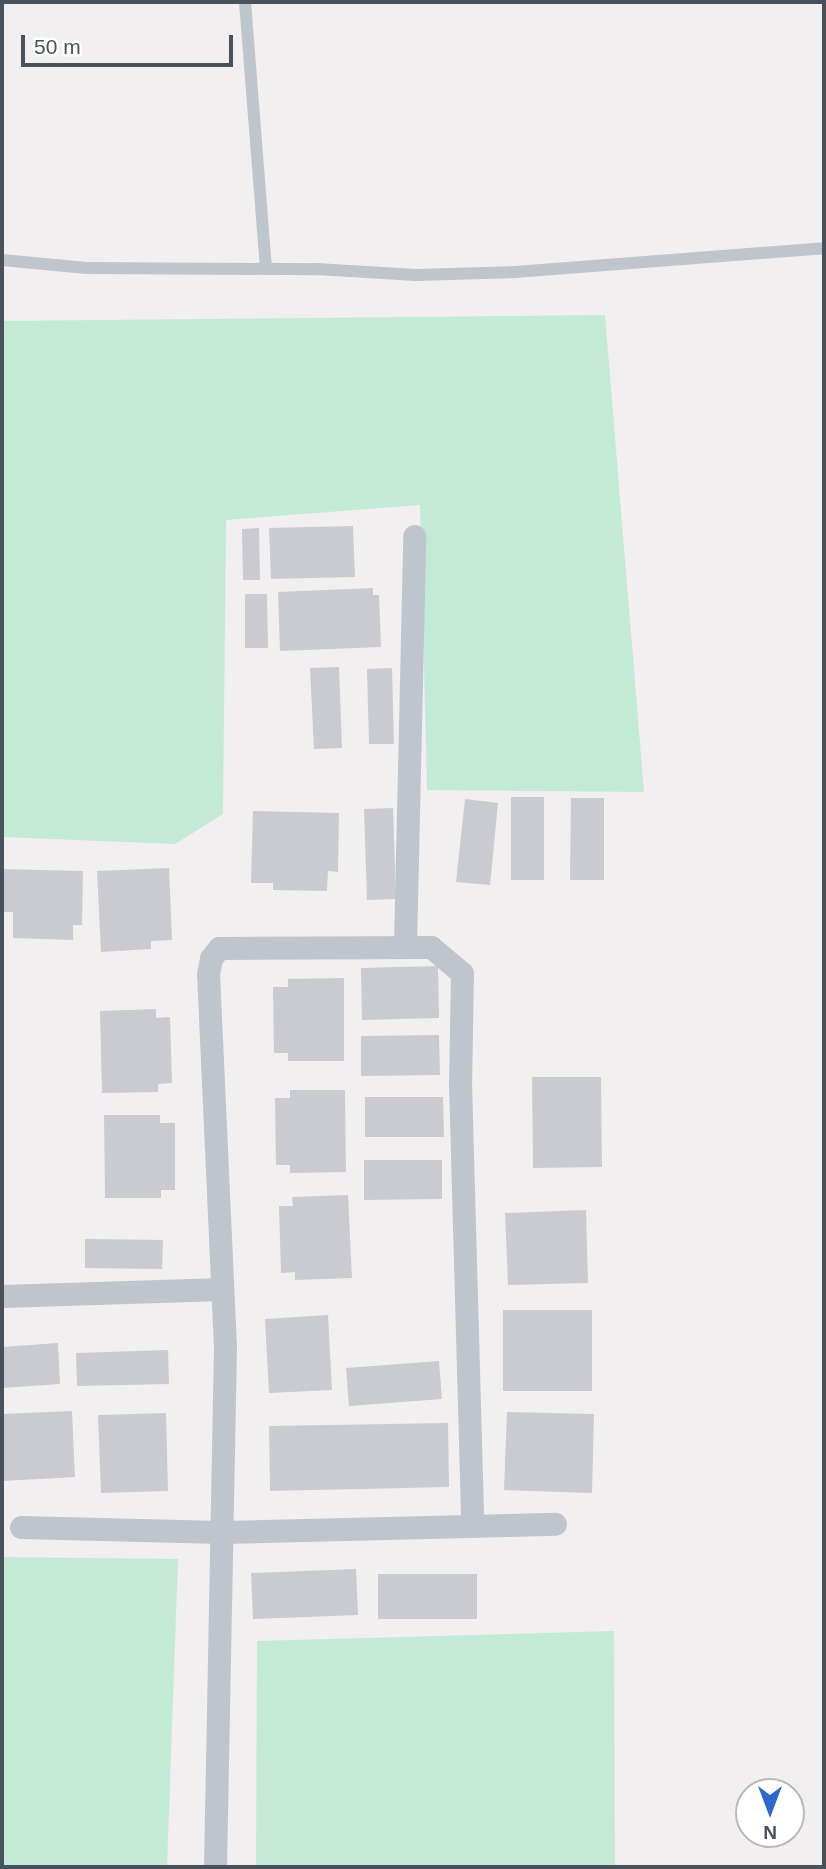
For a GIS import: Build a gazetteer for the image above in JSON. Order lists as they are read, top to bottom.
{
  "scale_bar": "50 m",
  "north": "bottom"
}
